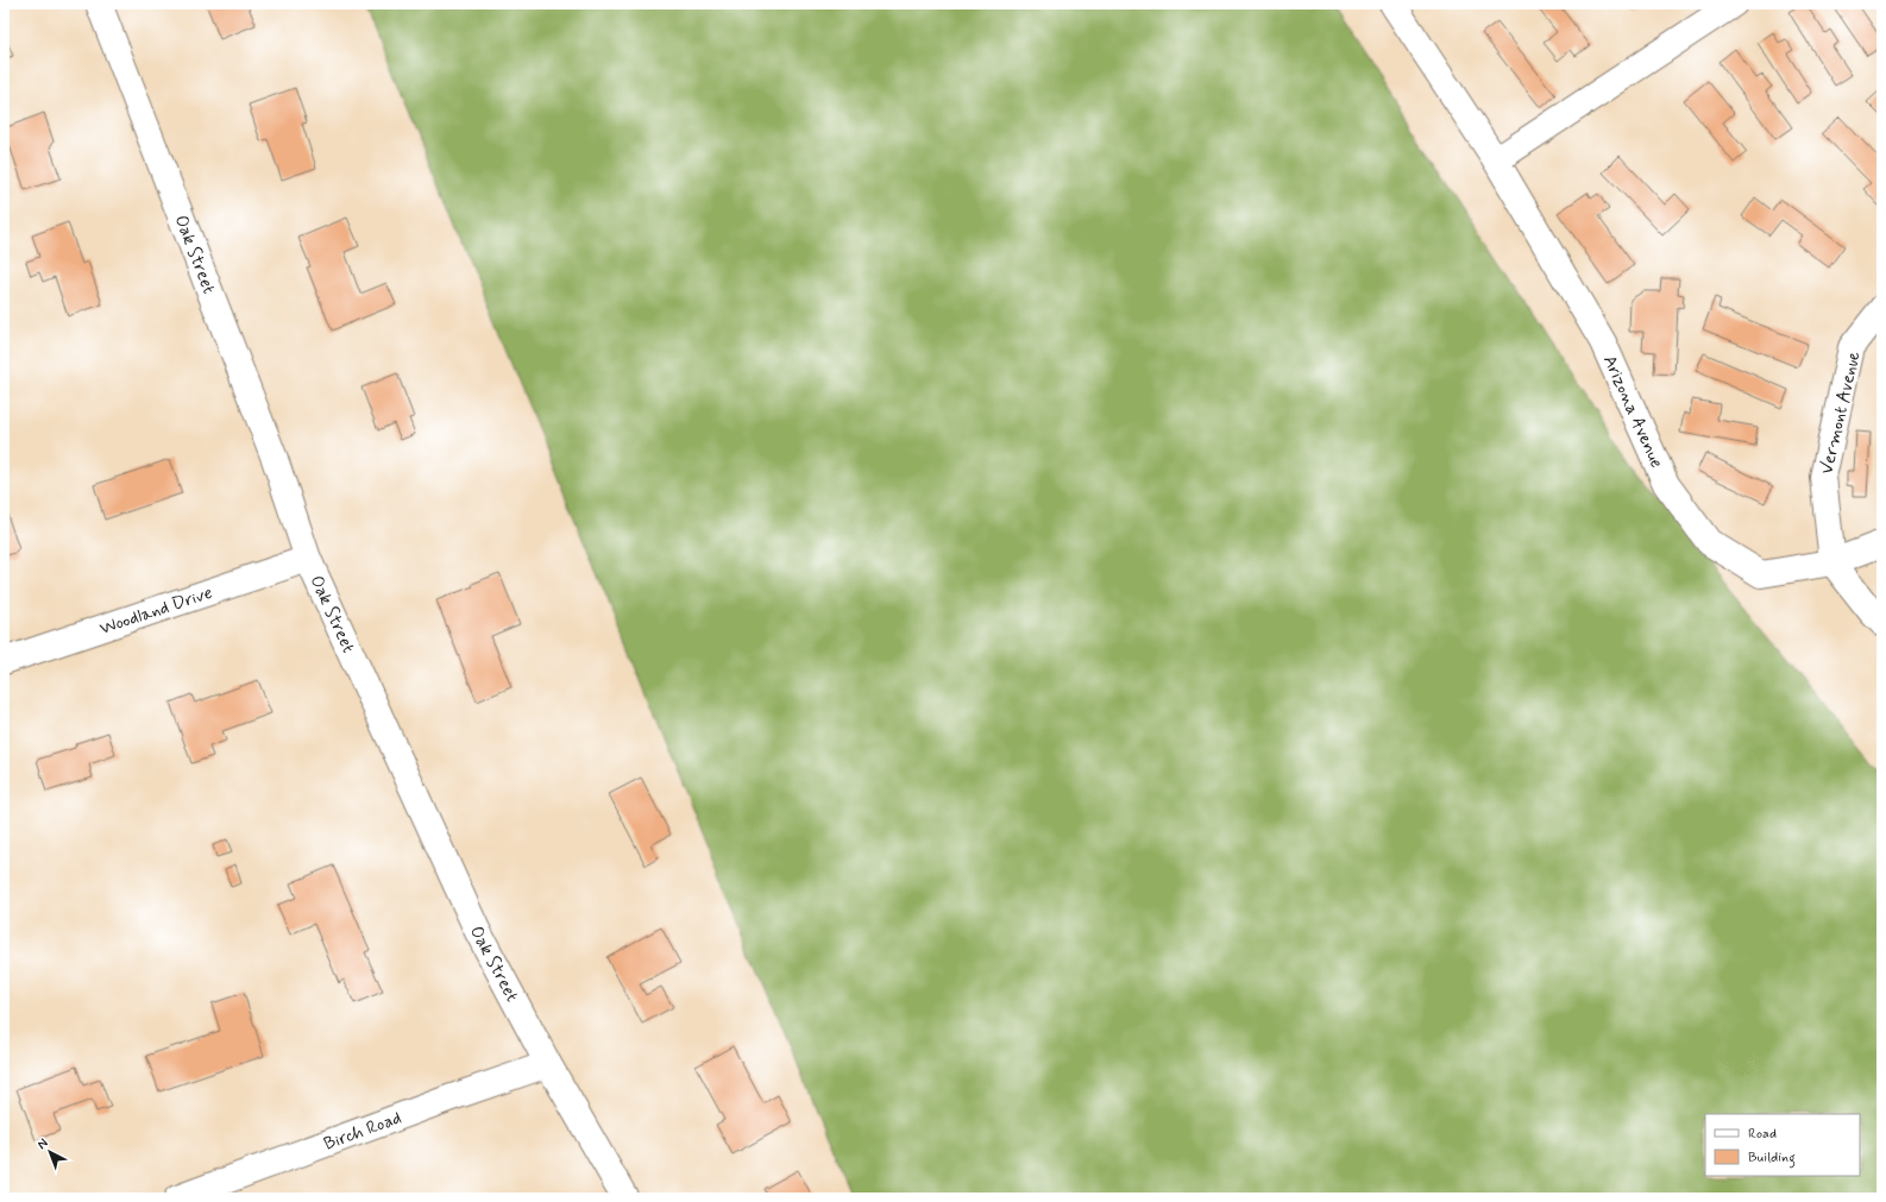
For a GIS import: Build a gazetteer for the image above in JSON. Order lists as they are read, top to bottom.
{
  "streets": {
    "street": [
      "Oak Street",
      "Arizona Avenue",
      "Vermont Avenue",
      "Woodland Drive",
      "Birch Road"
    ]
  },
  "crossings": [
    ["Oak Street", "Woodland Drive"],
    ["Oak Street", "Birch Road"],
    ["Arizona Avenue", "Vermont Avenue"]
  ],
  "legend": ["Road", "Building"],
  "north": "top left"
}
